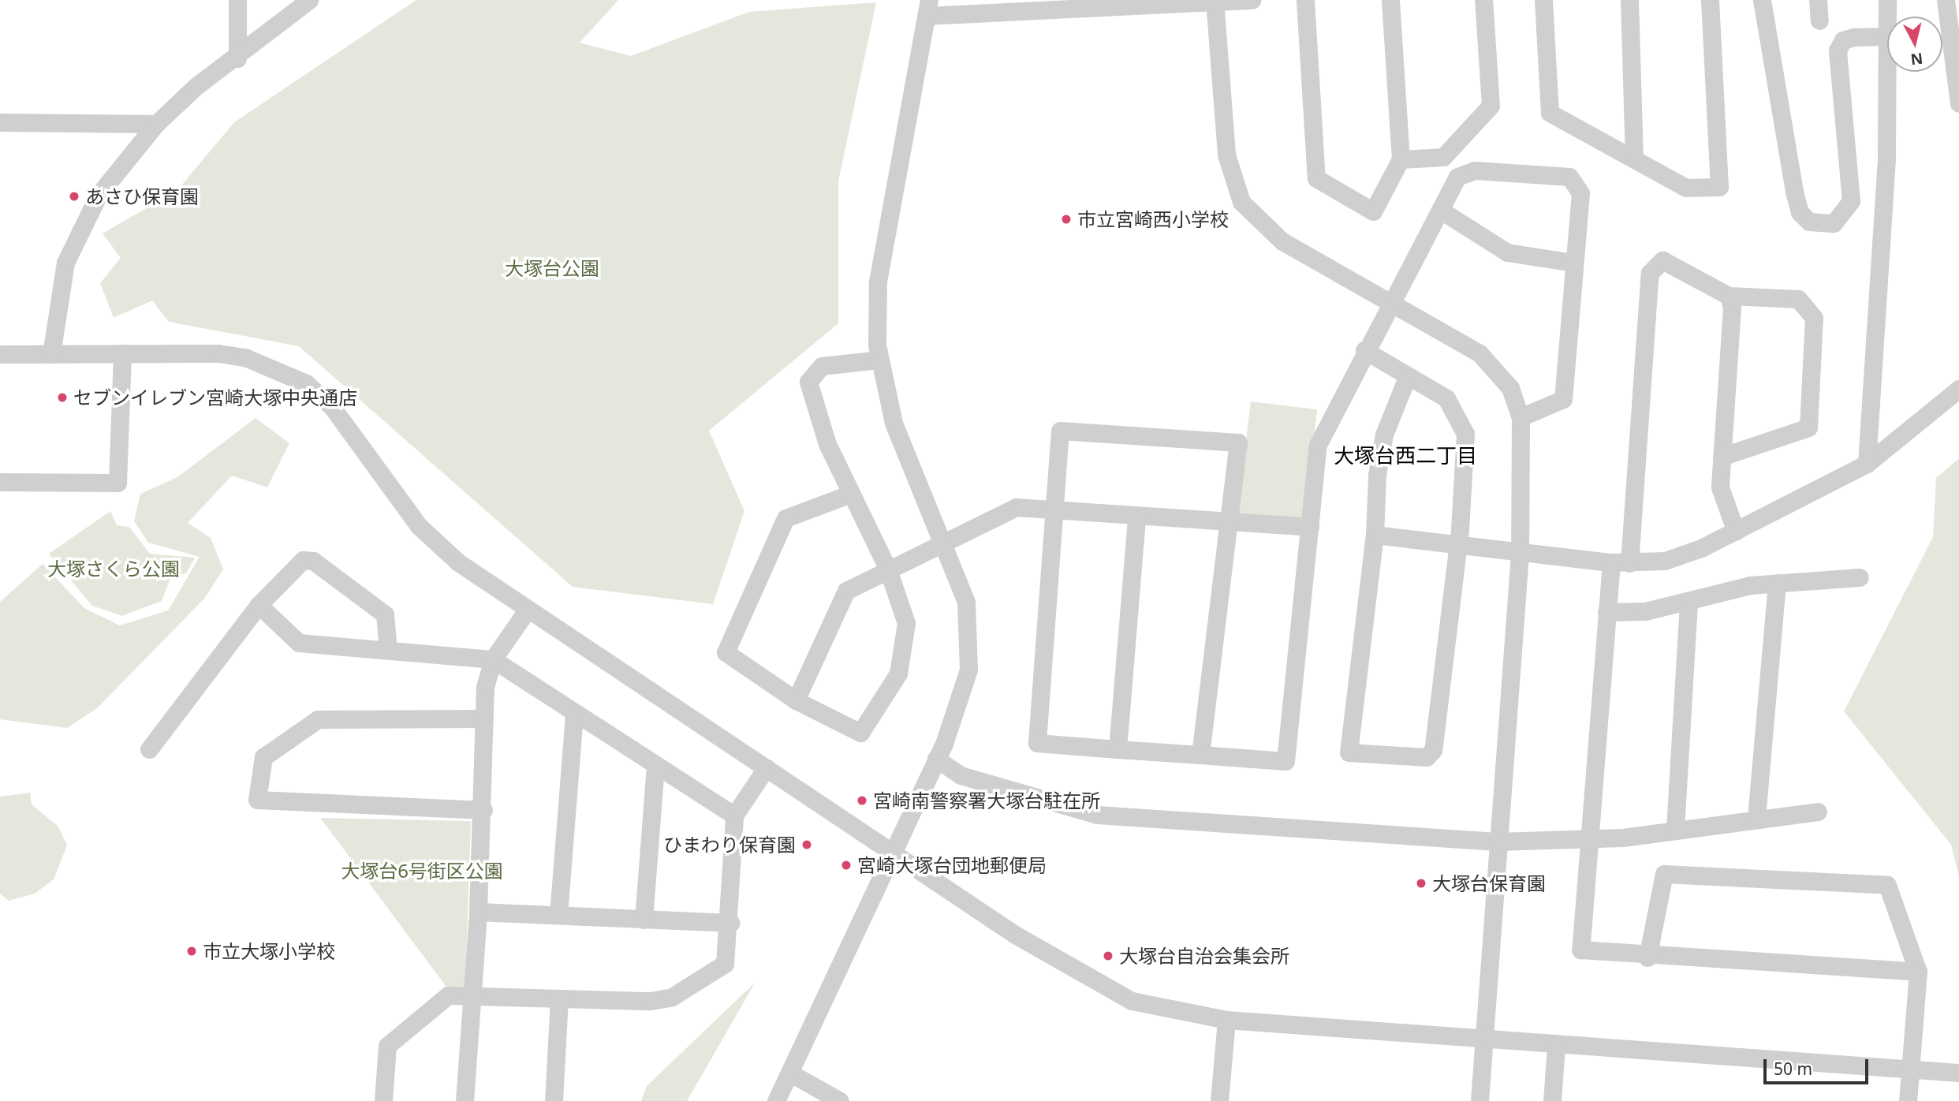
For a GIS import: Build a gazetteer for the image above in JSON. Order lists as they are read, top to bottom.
{
  "districts": ["大塚台西二丁目"],
  "parks": ["大塚台公園", "大塚さくら公園", "大塚台6号街区公園"],
  "places": [
    "あさひ保育園",
    "市立宮崎西小学校",
    "セブンイレブン宮崎大塚中央通店",
    "宮崎南警察署大塚台駐在所",
    "ひまわり保育園",
    "宮崎大塚台団地郵便局",
    "大塚台保育園",
    "市立大塚小学校",
    "大塚台自治会集会所"
  ],
  "scale_bar": "50 m",
  "north": "bottom"
}
